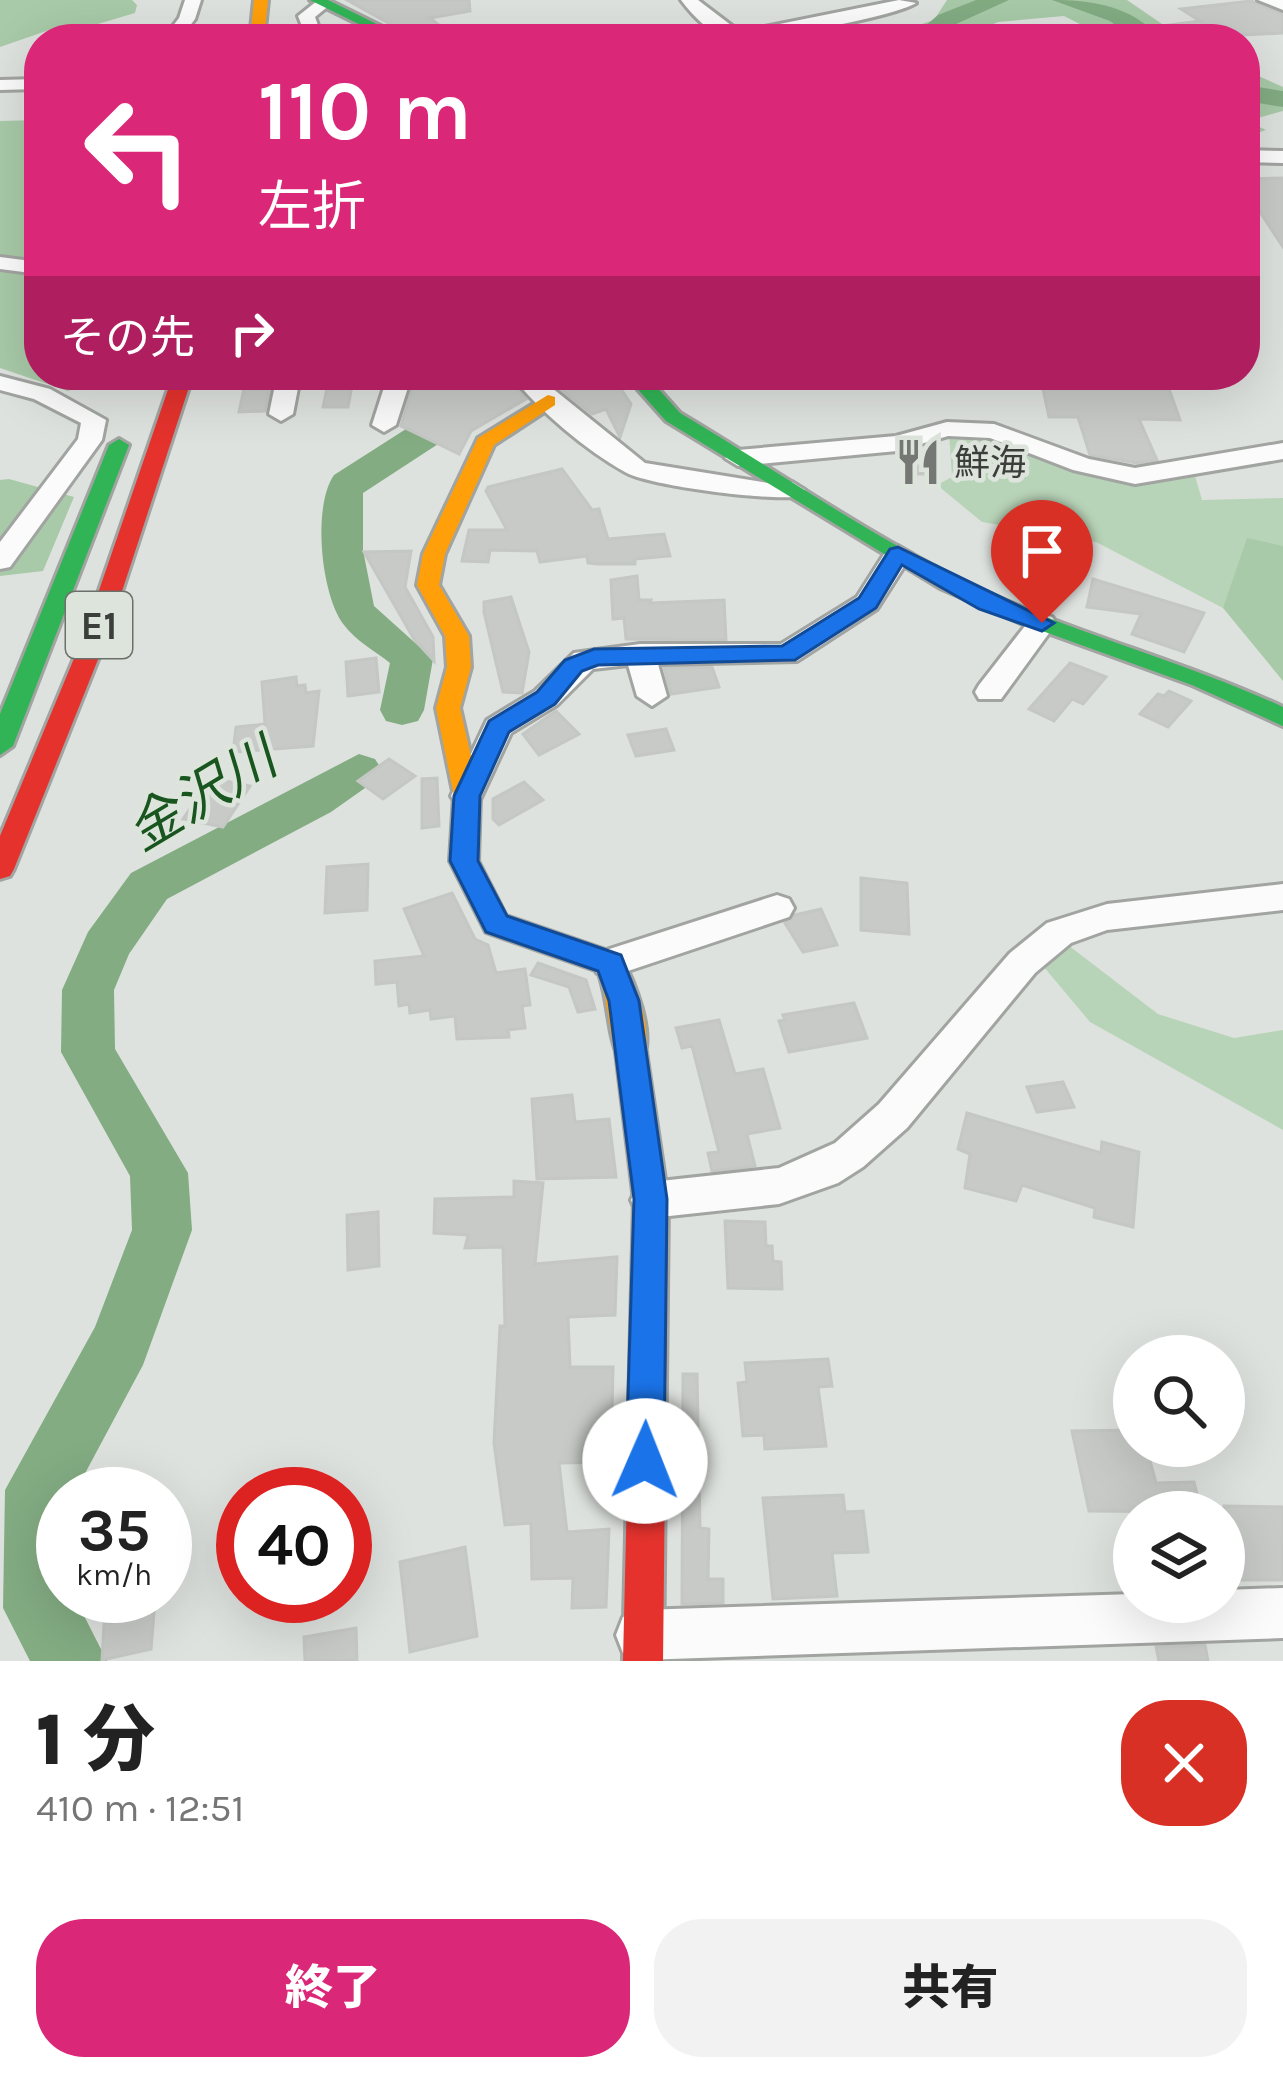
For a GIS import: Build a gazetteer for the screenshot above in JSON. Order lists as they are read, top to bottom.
{
  "streets": {
    "main road": ["E1"]
  },
  "water": ["金沢川"],
  "places": {
    "restaurant": ["鮮海"]
  },
  "page": {
    "turn": ["110 m", "左折"],
    "then": "その先",
    "speed": "35 km/h",
    "limit": "40",
    "heading": ["1 分", "410 m · 12:51"],
    "buttons": ["終了", "共有"]
  }
}
